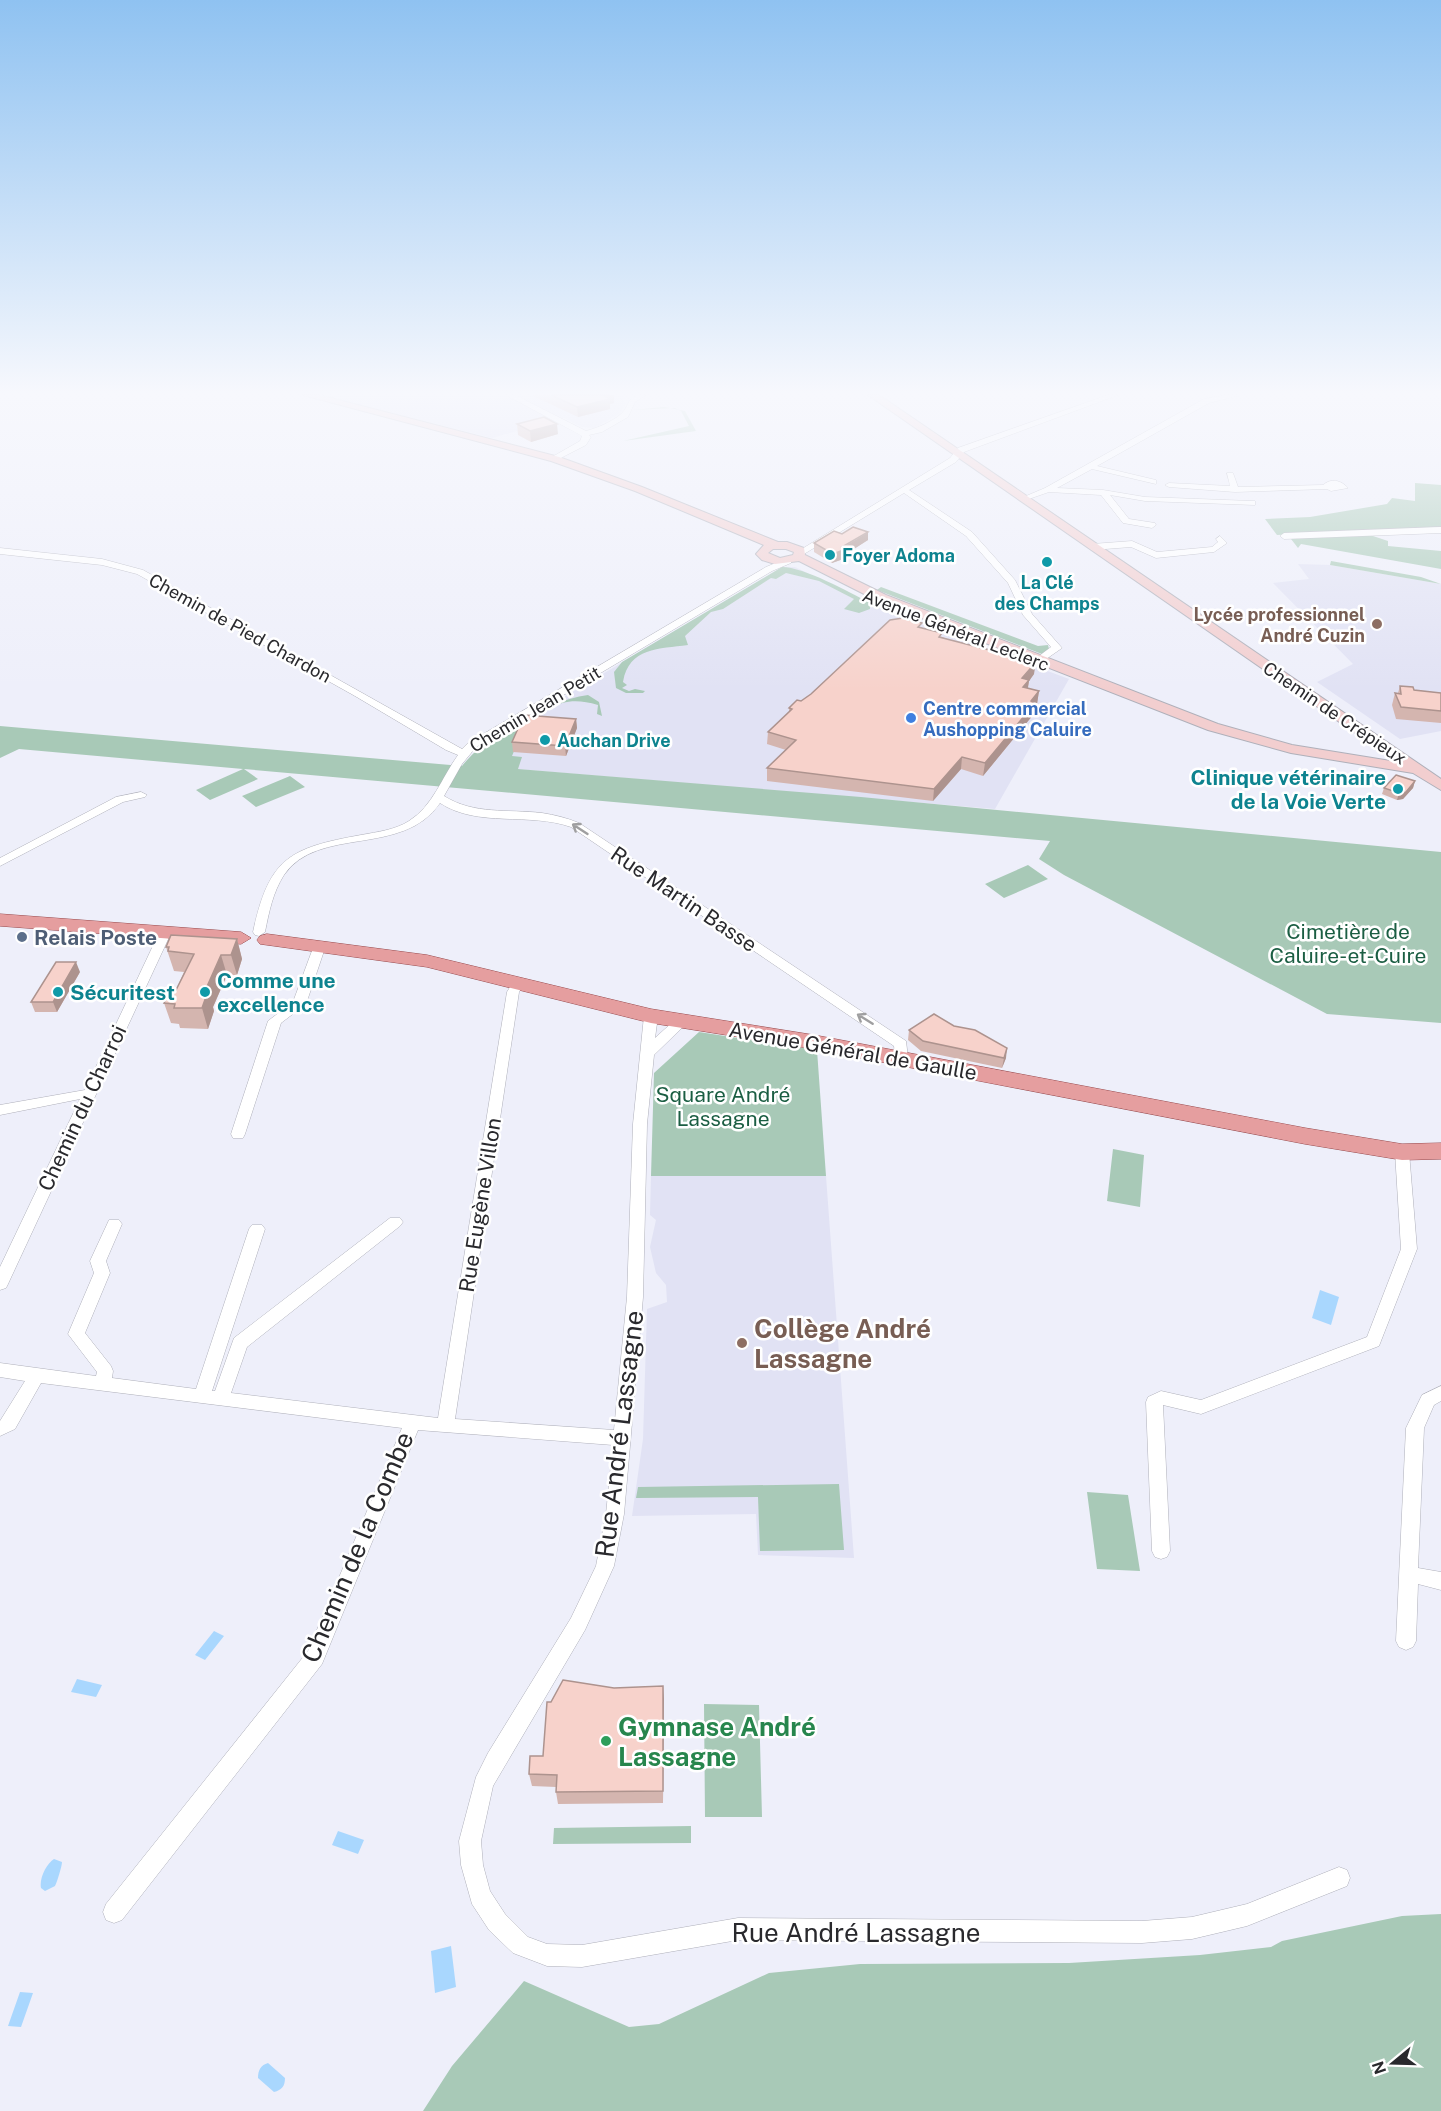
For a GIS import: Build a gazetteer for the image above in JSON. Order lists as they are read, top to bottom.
{
  "streets": {
    "main road": ["Avenue Général Leclerc", "Chemin de Crépieux", "Avenue Général de Gaulle"],
    "street": [
      "Chemin de Pied Chardon",
      "Chemin Jean Petit",
      "Rue Martin Basse",
      "Chemin du Charroi",
      "Rue Eugène Villon",
      "Rue André Lassagne",
      "Chemin de la Combe"
    ]
  },
  "crossings": [
    ["Chemin de Pied Chardon", "Chemin Jean Petit"],
    ["Avenue Général Leclerc", "Chemin de Crépieux"],
    ["Chemin Jean Petit", "Rue Martin Basse"],
    ["Chemin Jean Petit", "Avenue Général de Gaulle"],
    ["Rue Martin Basse", "Avenue Général de Gaulle"],
    ["Avenue Général de Gaulle", "Chemin du Charroi"],
    ["Avenue Général de Gaulle", "Rue Eugène Villon"],
    ["Avenue Général de Gaulle", "Rue André Lassagne"]
  ],
  "one_way": ["Rue Martin Basse"],
  "parks": ["Cimetière de Caluire-et-Cuire", "Square André Lassagne"],
  "places": [
    "Foyer Adoma",
    "La Clé des Champs",
    "Lycée professionnel André Cuzin",
    "Centre commercial Aushopping Caluire",
    "Auchan Drive",
    "Clinique vétérinaire de la Voie Verte",
    "Relais Poste",
    "Sécuritest",
    "Comme une excellence",
    "Collège André Lassagne",
    "Gymnase André Lassagne"
  ],
  "north": "left"
}
